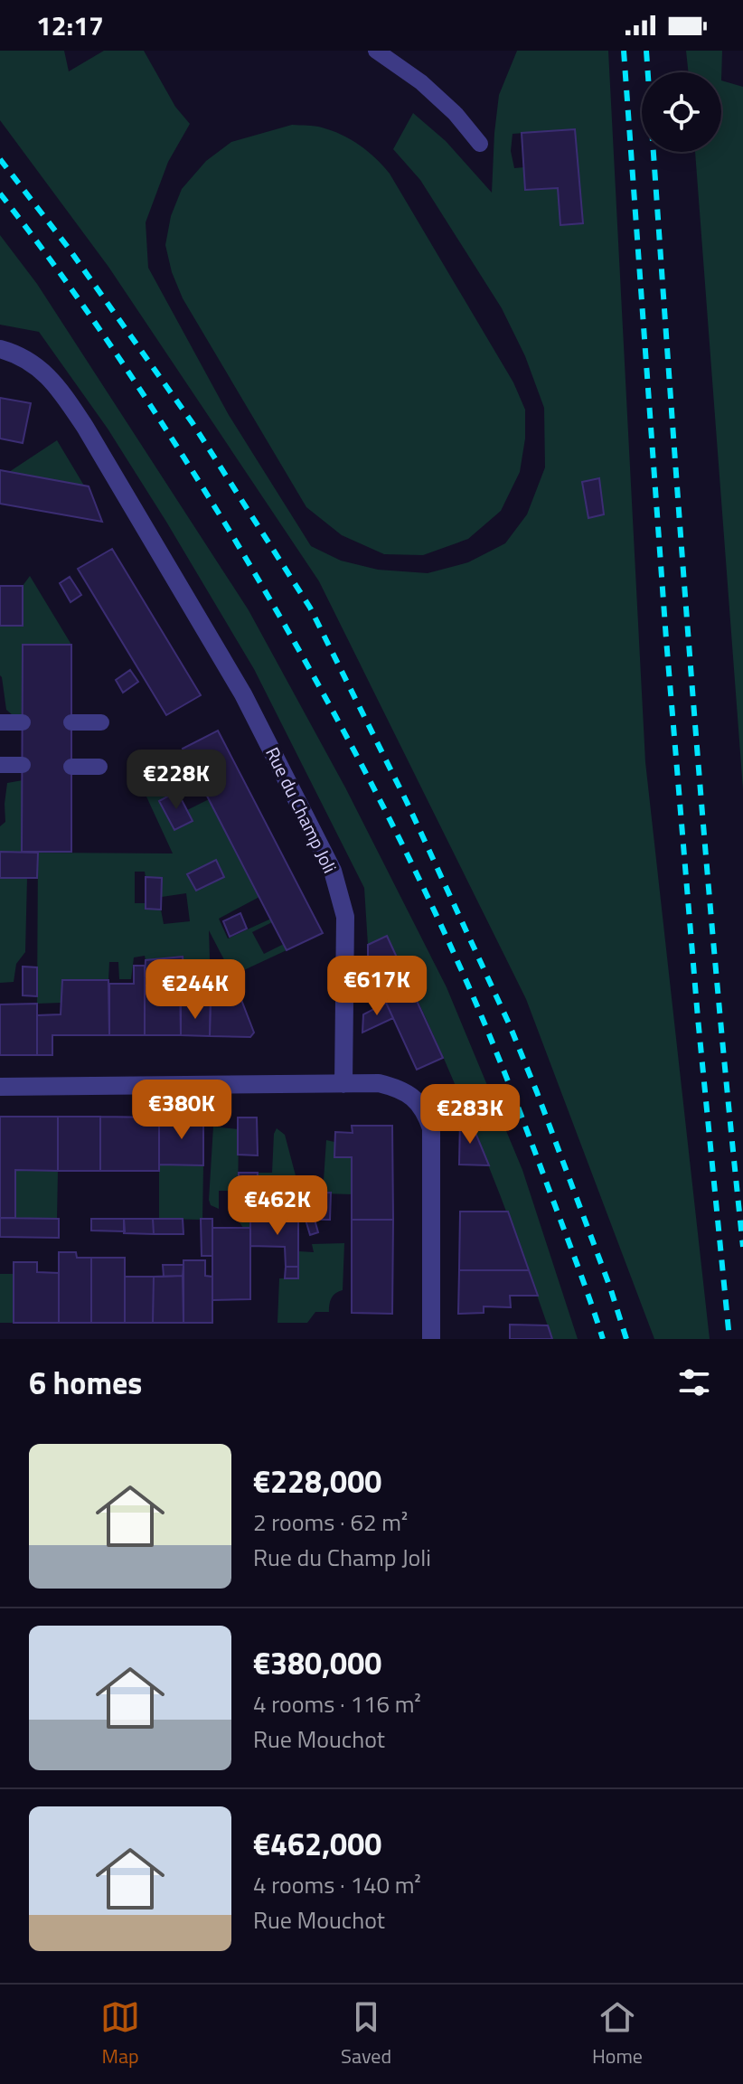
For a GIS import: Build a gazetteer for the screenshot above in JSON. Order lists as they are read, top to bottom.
{
  "streets": {
    "street": ["Rue du Champ Joli"]
  },
  "page": {
    "status": "12:17",
    "price": [
      "€228K",
      "€617K",
      "€244K",
      "€380K",
      "€283K",
      "€462K"
    ],
    "heading": "6 homes",
    "list": [
      {
        "name": "€228,000",
        "note": "2 rooms · 62 m² · Rue du Champ Joli"
      },
      {
        "name": "€380,000",
        "note": "4 rooms · 116 m² · Rue Mouchot"
      },
      {
        "name": "€462,000",
        "note": "4 rooms · 140 m² · Rue Mouchot"
      }
    ],
    "tabs": ["Map", "Saved", "Home"]
  }
}
